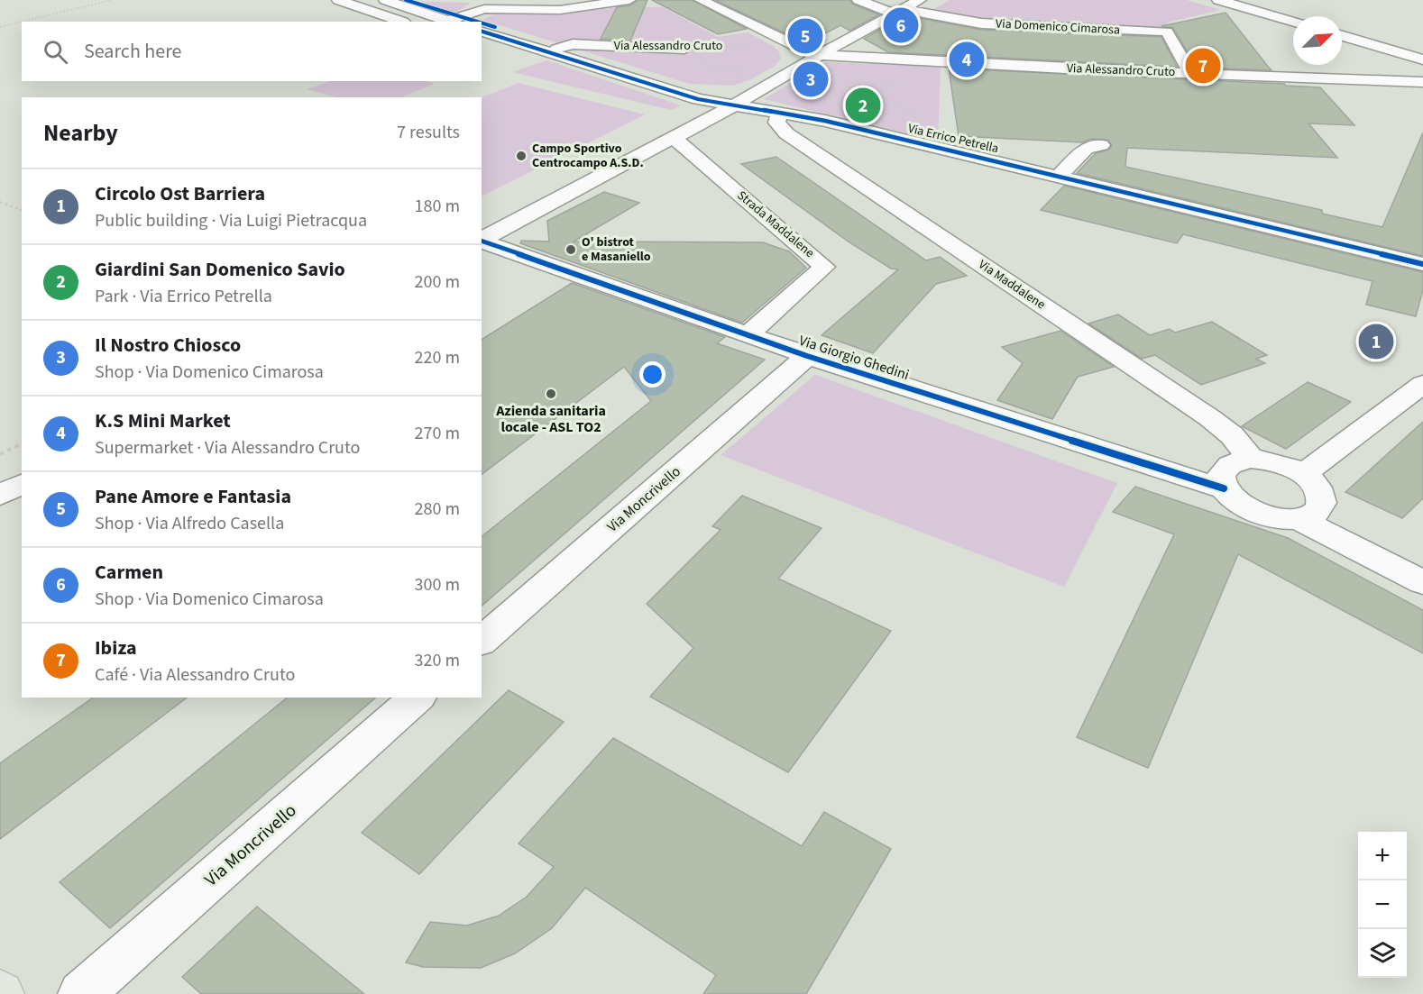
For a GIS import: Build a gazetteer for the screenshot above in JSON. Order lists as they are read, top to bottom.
{
  "streets": {
    "street": [
      "Via Domenico Cimarosa",
      "Via Alessandro Cruto",
      "Via Errico Petrella",
      "Strada Maddalene",
      "Via Maddalene",
      "Via Giorgio Ghedini",
      "Via Moncrivello"
    ]
  },
  "crossings": [
    ["Via Domenico Cimarosa", "Via Alessandro Cruto"],
    ["Via Alessandro Cruto", "Via Errico Petrella"],
    ["Via Errico Petrella", "Via Maddalene"],
    ["Strada Maddalene", "Via Giorgio Ghedini"],
    ["Via Giorgio Ghedini", "Via Moncrivello"]
  ],
  "places": ["Campo Sportivo Centrocampo A.S.D.", "O' bistrot e Masaniello", "Azienda sanitaria locale - ASL TO2"],
  "north": "top right",
  "page": {
    "pins": [
      "6",
      "5",
      "4",
      "7",
      "3",
      "2",
      "1"
    ],
    "search": "Search here",
    "heading": ["Nearby", "7 results"],
    "list": [
      {
        "mark": "1",
        "name": "Circolo Ost Barriera",
        "note": "Public building · Via Luigi Pietracqua",
        "value": "180 m"
      },
      {
        "mark": "2",
        "name": "Giardini San Domenico Savio",
        "note": "Park · Via Errico Petrella",
        "value": "200 m"
      },
      {
        "mark": "3",
        "name": "Il Nostro Chiosco",
        "note": "Shop · Via Domenico Cimarosa",
        "value": "220 m"
      },
      {
        "mark": "4",
        "name": "K.S Mini Market",
        "note": "Supermarket · Via Alessandro Cruto",
        "value": "270 m"
      },
      {
        "mark": "5",
        "name": "Pane Amore e Fantasia",
        "note": "Shop · Via Alfredo Casella",
        "value": "280 m"
      },
      {
        "mark": "6",
        "name": "Carmen",
        "note": "Shop · Via Domenico Cimarosa",
        "value": "300 m"
      },
      {
        "mark": "7",
        "name": "Ibiza",
        "note": "Café · Via Alessandro Cruto",
        "value": "320 m"
      }
    ],
    "map_buttons": ["+", "−"]
  }
}
